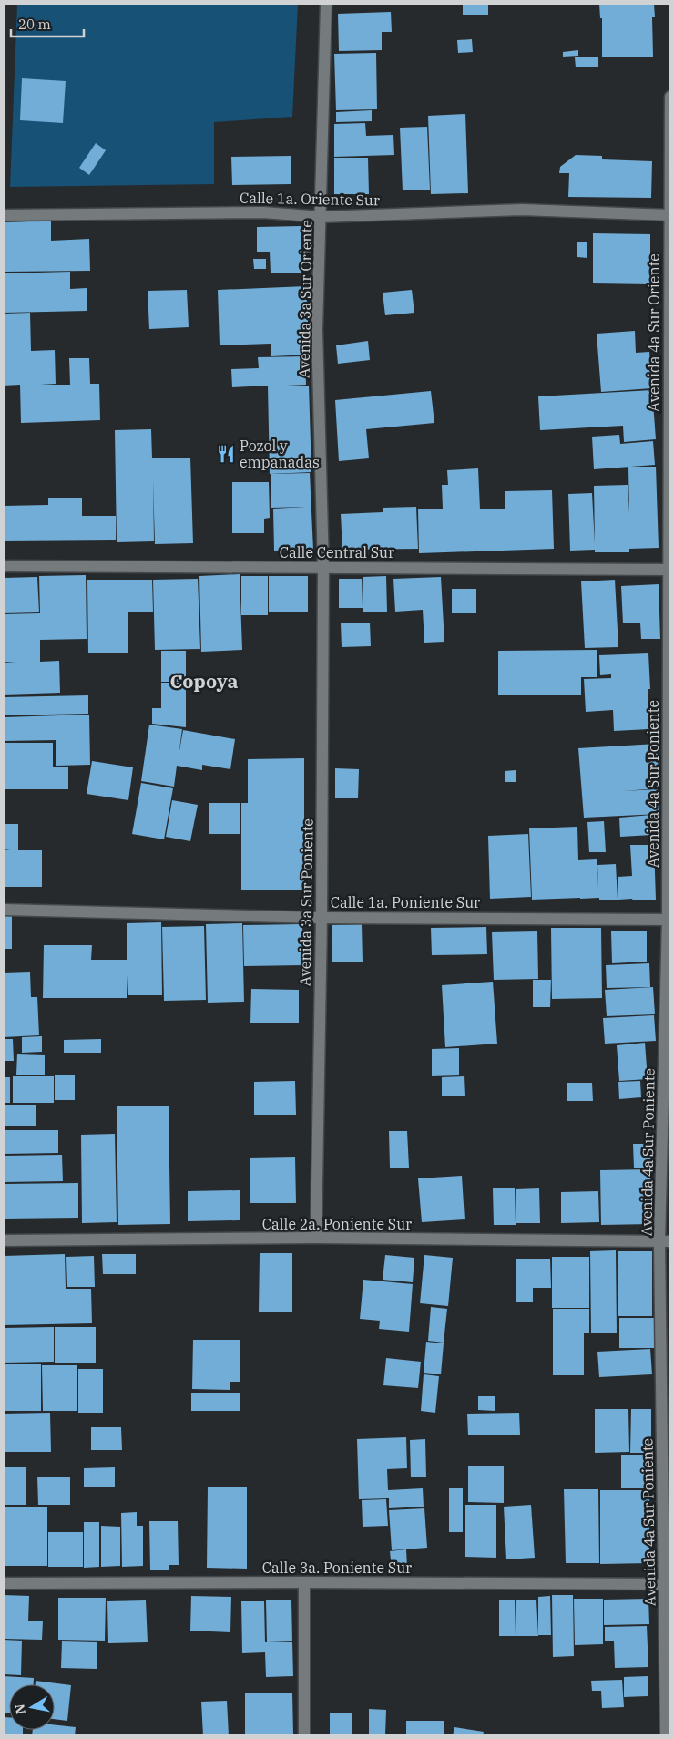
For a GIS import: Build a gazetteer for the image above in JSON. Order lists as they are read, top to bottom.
{
  "streets": {
    "street": [
      "Calle 1a. Oriente Sur",
      "Avenida 3a Sur Oriente",
      "Avenida 4a Sur Oriente",
      "Calle Central Sur",
      "Avenida 4a Sur Poniente",
      "Avenida 3a Sur Poniente",
      "Calle 1a. Poniente Sur",
      "Calle 2a. Poniente Sur",
      "Calle 3a. Poniente Sur"
    ]
  },
  "crossings": [
    ["Calle 1a. Oriente Sur", "Avenida 3a Sur Oriente"],
    ["Calle 1a. Oriente Sur", "Avenida 4a Sur Oriente"],
    ["Avenida 3a Sur Oriente", "Calle Central Sur"],
    ["Avenida 3a Sur Oriente", "Avenida 3a Sur Poniente"],
    ["Avenida 4a Sur Oriente", "Calle Central Sur"],
    ["Avenida 4a Sur Oriente", "Avenida 4a Sur Poniente"],
    ["Calle Central Sur", "Avenida 4a Sur Poniente"],
    ["Calle Central Sur", "Avenida 3a Sur Poniente"],
    ["Avenida 4a Sur Poniente", "Calle 1a. Poniente Sur"],
    ["Avenida 4a Sur Poniente", "Calle 2a. Poniente Sur"],
    ["Avenida 4a Sur Poniente", "Calle 3a. Poniente Sur"],
    ["Avenida 3a Sur Poniente", "Calle 1a. Poniente Sur"],
    ["Avenida 3a Sur Poniente", "Calle 2a. Poniente Sur"]
  ],
  "districts": ["Copoya"],
  "places": {
    "restaurant": ["Pozol y empanadas"]
  },
  "scale_bar": "20 m",
  "north": "left"
}
